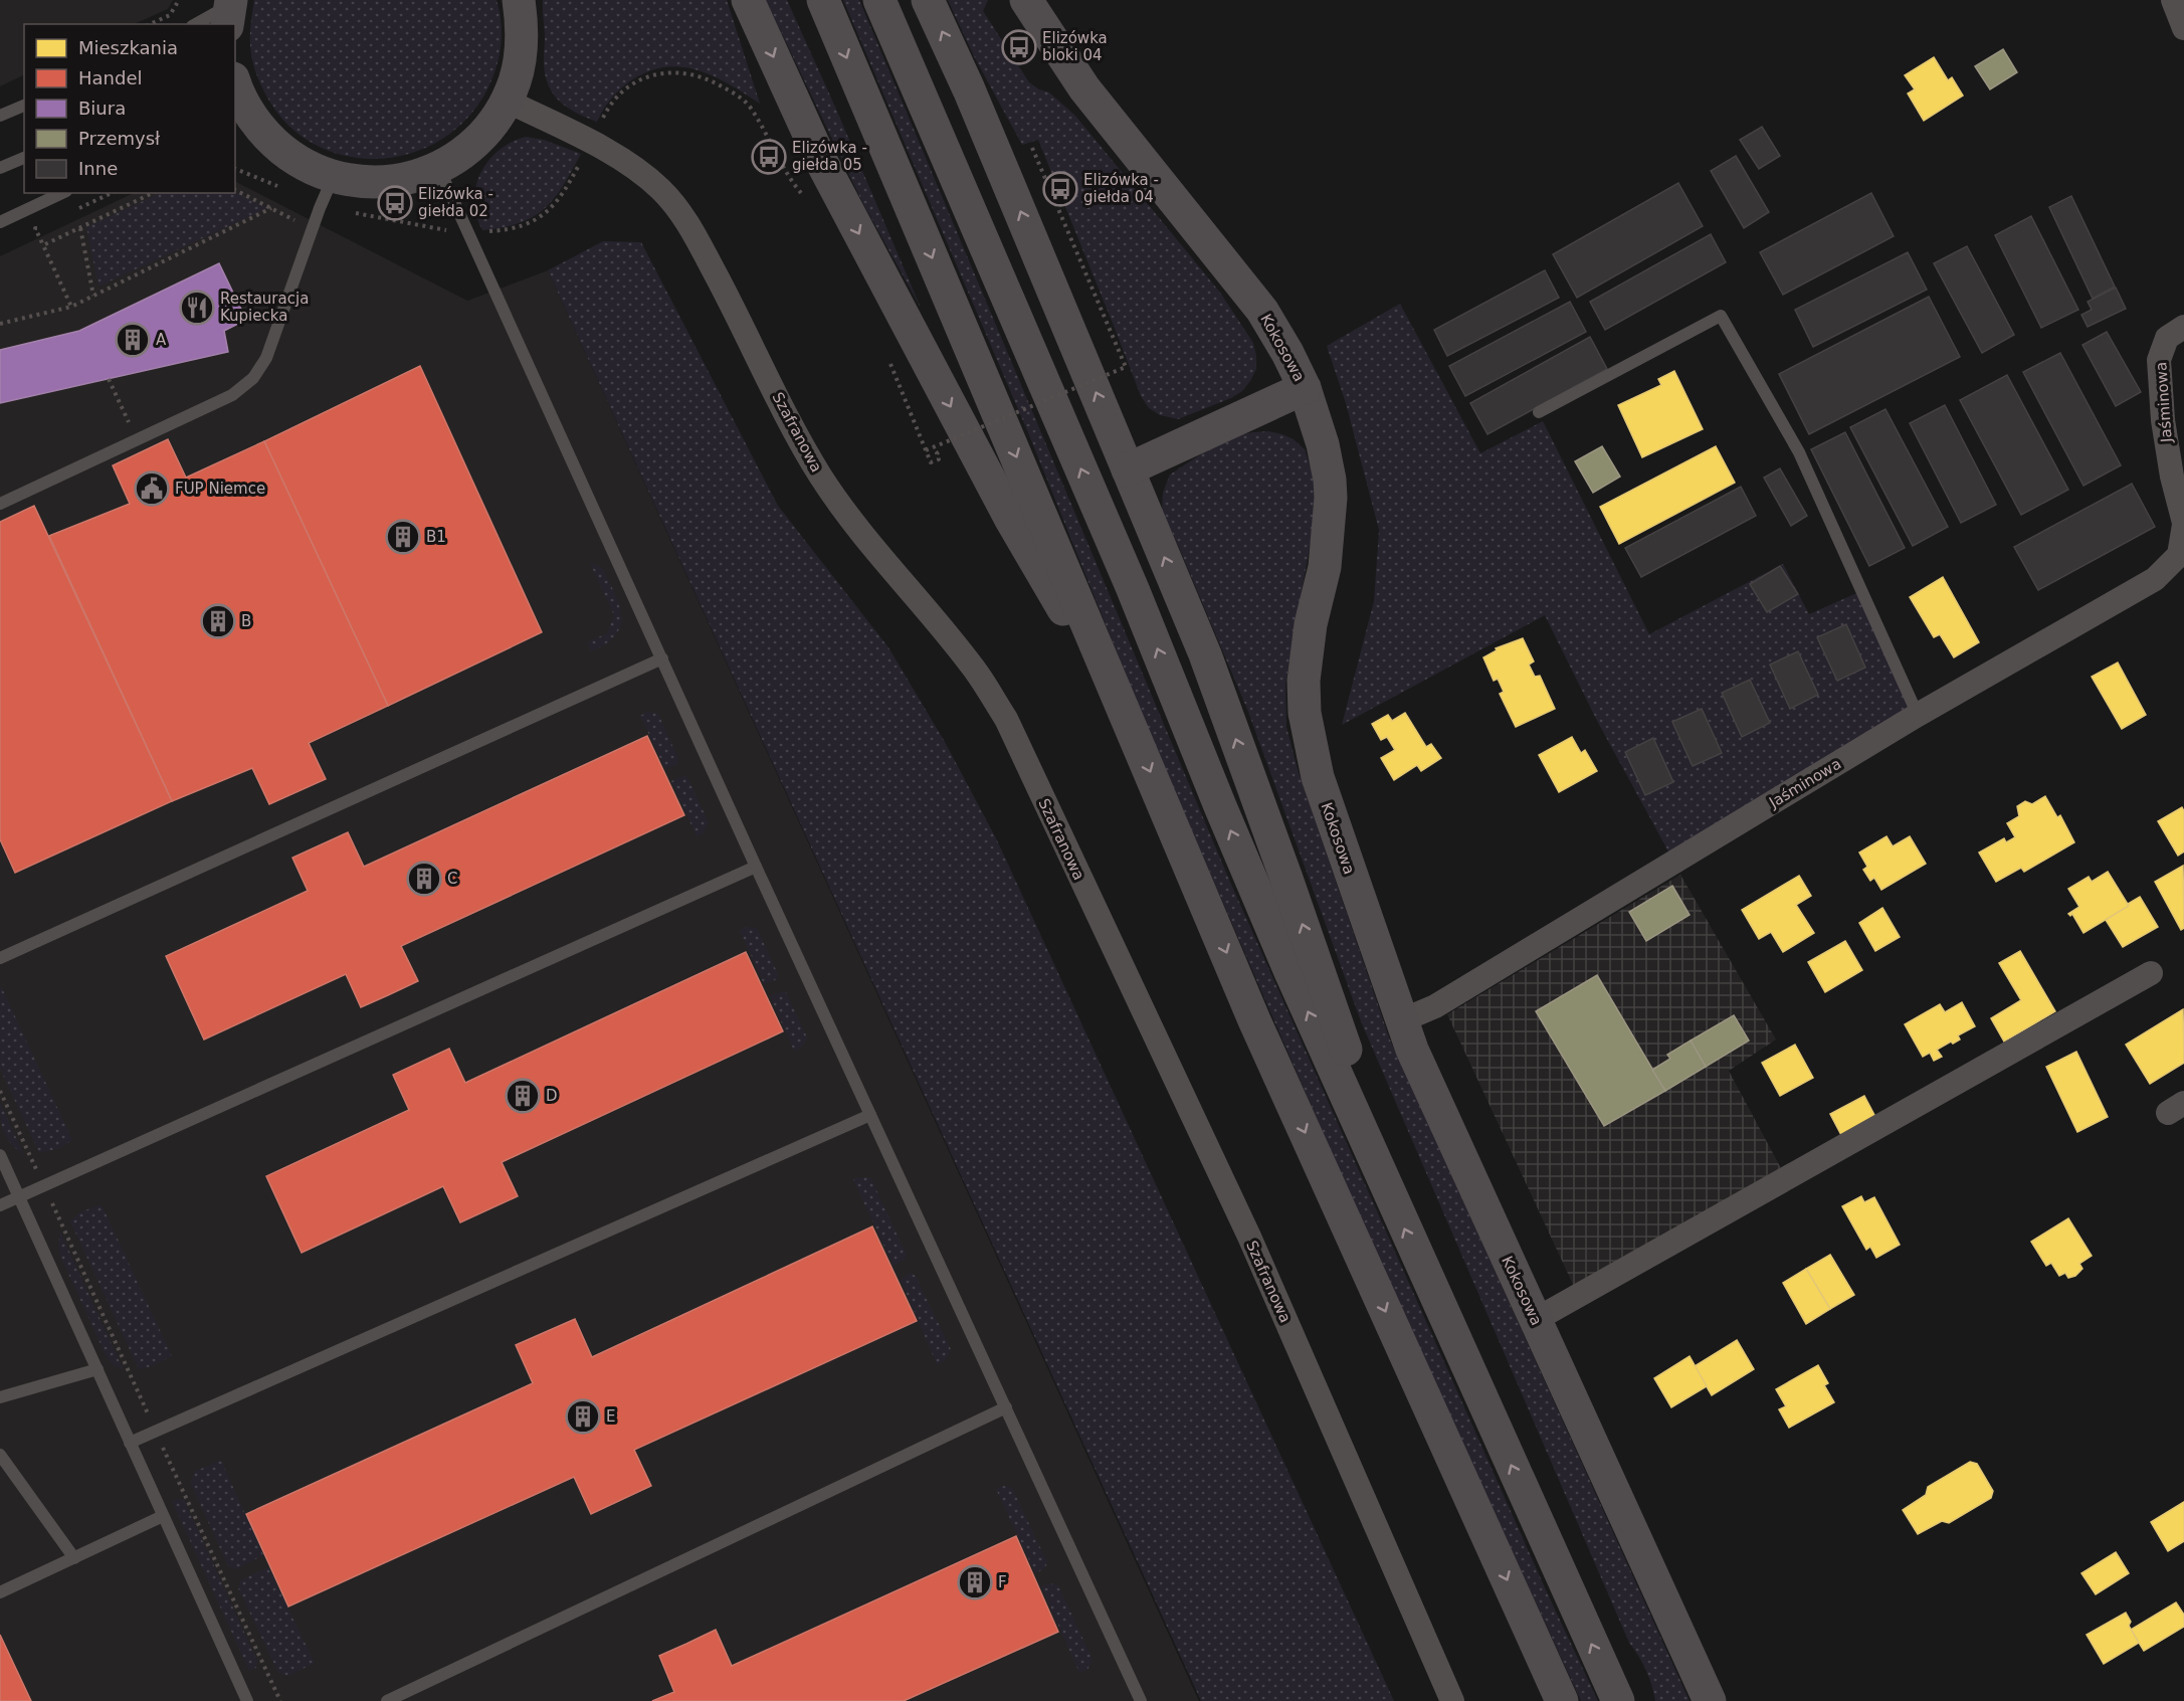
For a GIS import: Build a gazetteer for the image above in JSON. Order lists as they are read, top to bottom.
{
  "streets": {
    "main road": ["Kokosowa"],
    "street": ["Jaśminowa", "Szafranowa"]
  },
  "crossings": [
    ["Kokosowa", "Jaśminowa"]
  ],
  "places": {
    "bus stop": [
      "Elizówka bloki 04",
      "Elizówka - giełda 05",
      "Elizówka - giełda 04",
      "Elizówka - giełda 02"
    ],
    "restaurant": ["Restauracja Kupiecka"],
    "building": [
      "A",
      "B1",
      "B",
      "C",
      "D",
      "E",
      "F"
    ],
    "public building": ["FUP Niemce"]
  },
  "legend": [
    "Mieszkania",
    "Handel",
    "Biura",
    "Przemysł",
    "Inne"
  ]
}
